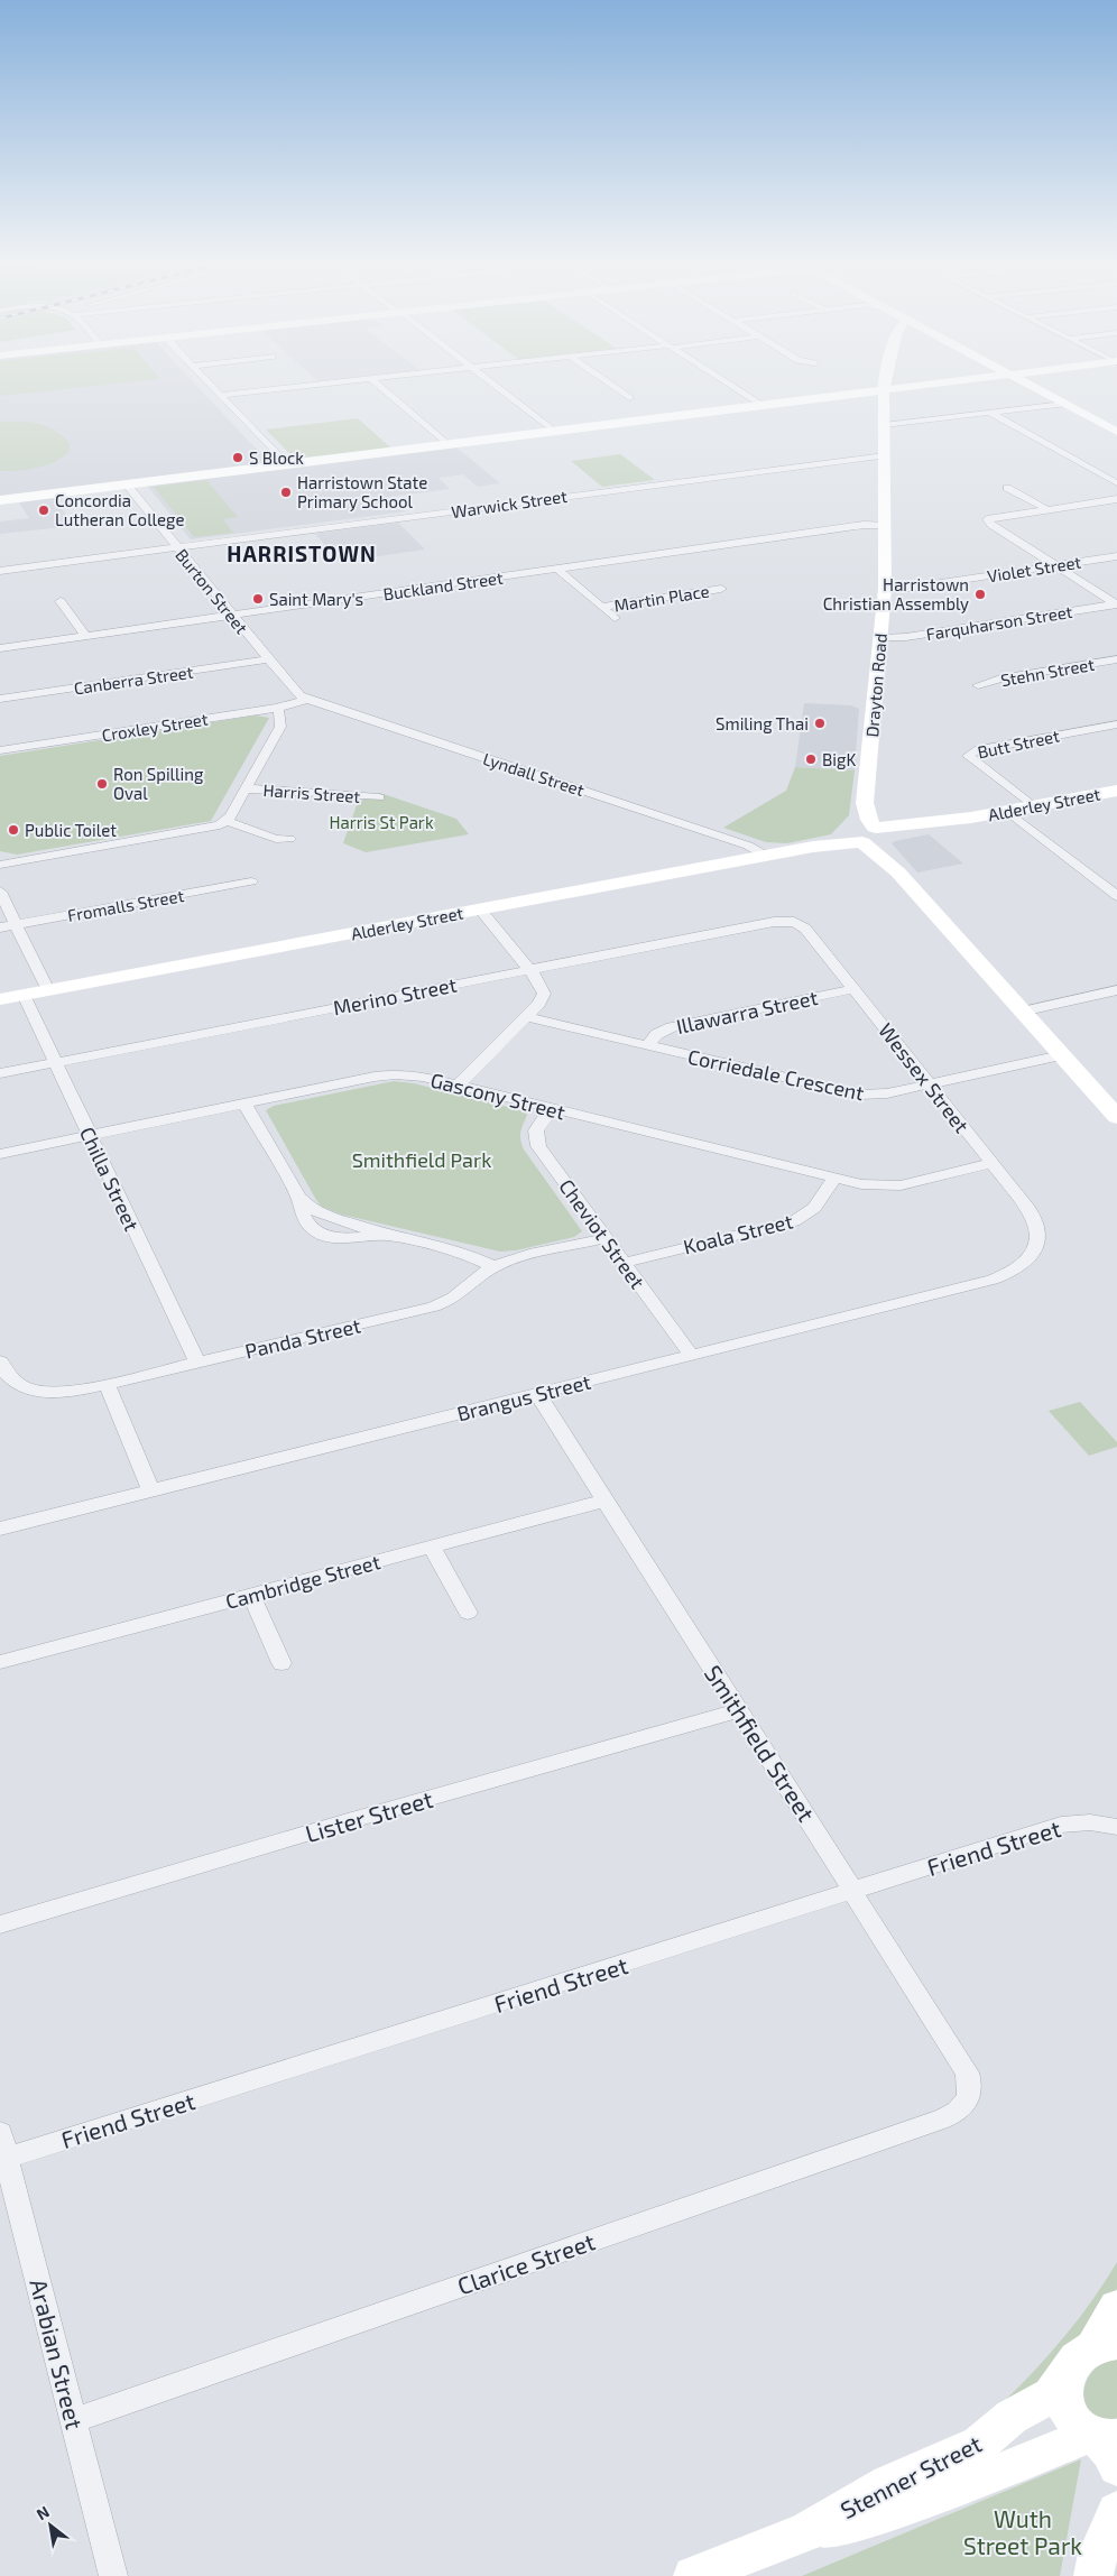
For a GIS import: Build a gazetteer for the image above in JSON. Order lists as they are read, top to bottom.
{
  "streets": {
    "street": [
      "Warwick Street",
      "Violet Street",
      "Buckland Street",
      "Burton Street",
      "Martin Place",
      "Farquharson Street",
      "Stehn Street",
      "Canberra Street",
      "Drayton Road",
      "Croxley Street",
      "Butt Street",
      "Lyndall Street",
      "Harris Street",
      "Alderley Street",
      "Fromalls Street",
      "Merino Street",
      "Illawarra Street",
      "Corriedale Crescent",
      "Wessex Street",
      "Gascony Street",
      "Chilla Street",
      "Cheviot Street",
      "Koala Street",
      "Panda Street",
      "Brangus Street",
      "Cambridge Street",
      "Smithfield Street",
      "Lister Street",
      "Friend Street",
      "Clarice Street",
      "Arabian Street",
      "Stenner Street"
    ]
  },
  "crossings": [
    ["Warwick Street", "Burton Street"],
    ["Warwick Street", "Drayton Road"],
    ["Violet Street", "Drayton Road"],
    ["Buckland Street", "Burton Street"],
    ["Buckland Street", "Drayton Road"],
    ["Burton Street", "Canberra Street"],
    ["Burton Street", "Croxley Street"],
    ["Burton Street", "Lyndall Street"],
    ["Farquharson Street", "Drayton Road"],
    ["Drayton Road", "Alderley Street"],
    ["Drayton Road", "Corriedale Crescent"],
    ["Croxley Street", "Lyndall Street"],
    ["Butt Street", "Alderley Street"],
    ["Lyndall Street", "Alderley Street"],
    ["Alderley Street", "Chilla Street"],
    ["Merino Street", "Wessex Street"],
    ["Merino Street", "Chilla Street"],
    ["Illawarra Street", "Corriedale Crescent"],
    ["Illawarra Street", "Wessex Street"],
    ["Corriedale Crescent", "Wessex Street"],
    ["Wessex Street", "Gascony Street"],
    ["Wessex Street", "Brangus Street"],
    ["Gascony Street", "Chilla Street"],
    ["Gascony Street", "Cheviot Street"],
    ["Gascony Street", "Koala Street"],
    ["Chilla Street", "Panda Street"],
    ["Cheviot Street", "Koala Street"],
    ["Cheviot Street", "Panda Street"],
    ["Cheviot Street", "Brangus Street"],
    ["Brangus Street", "Smithfield Street"],
    ["Cambridge Street", "Smithfield Street"],
    ["Smithfield Street", "Lister Street"],
    ["Smithfield Street", "Friend Street"],
    ["Smithfield Street", "Clarice Street"],
    ["Friend Street", "Arabian Street"],
    ["Clarice Street", "Arabian Street"]
  ],
  "districts": ["HARRISTOWN"],
  "parks": ["Harris St Park", "Smithfield Park", "Wuth Street Park"],
  "places": [
    "S Block",
    "Harristown State Primary School",
    "Concordia Lutheran College",
    "Harristown Christian Assembly",
    "Saint Mary's",
    "Smiling Thai",
    "BigK",
    "Ron Spilling Oval",
    "Public Toilet"
  ],
  "north": "top left"
}
